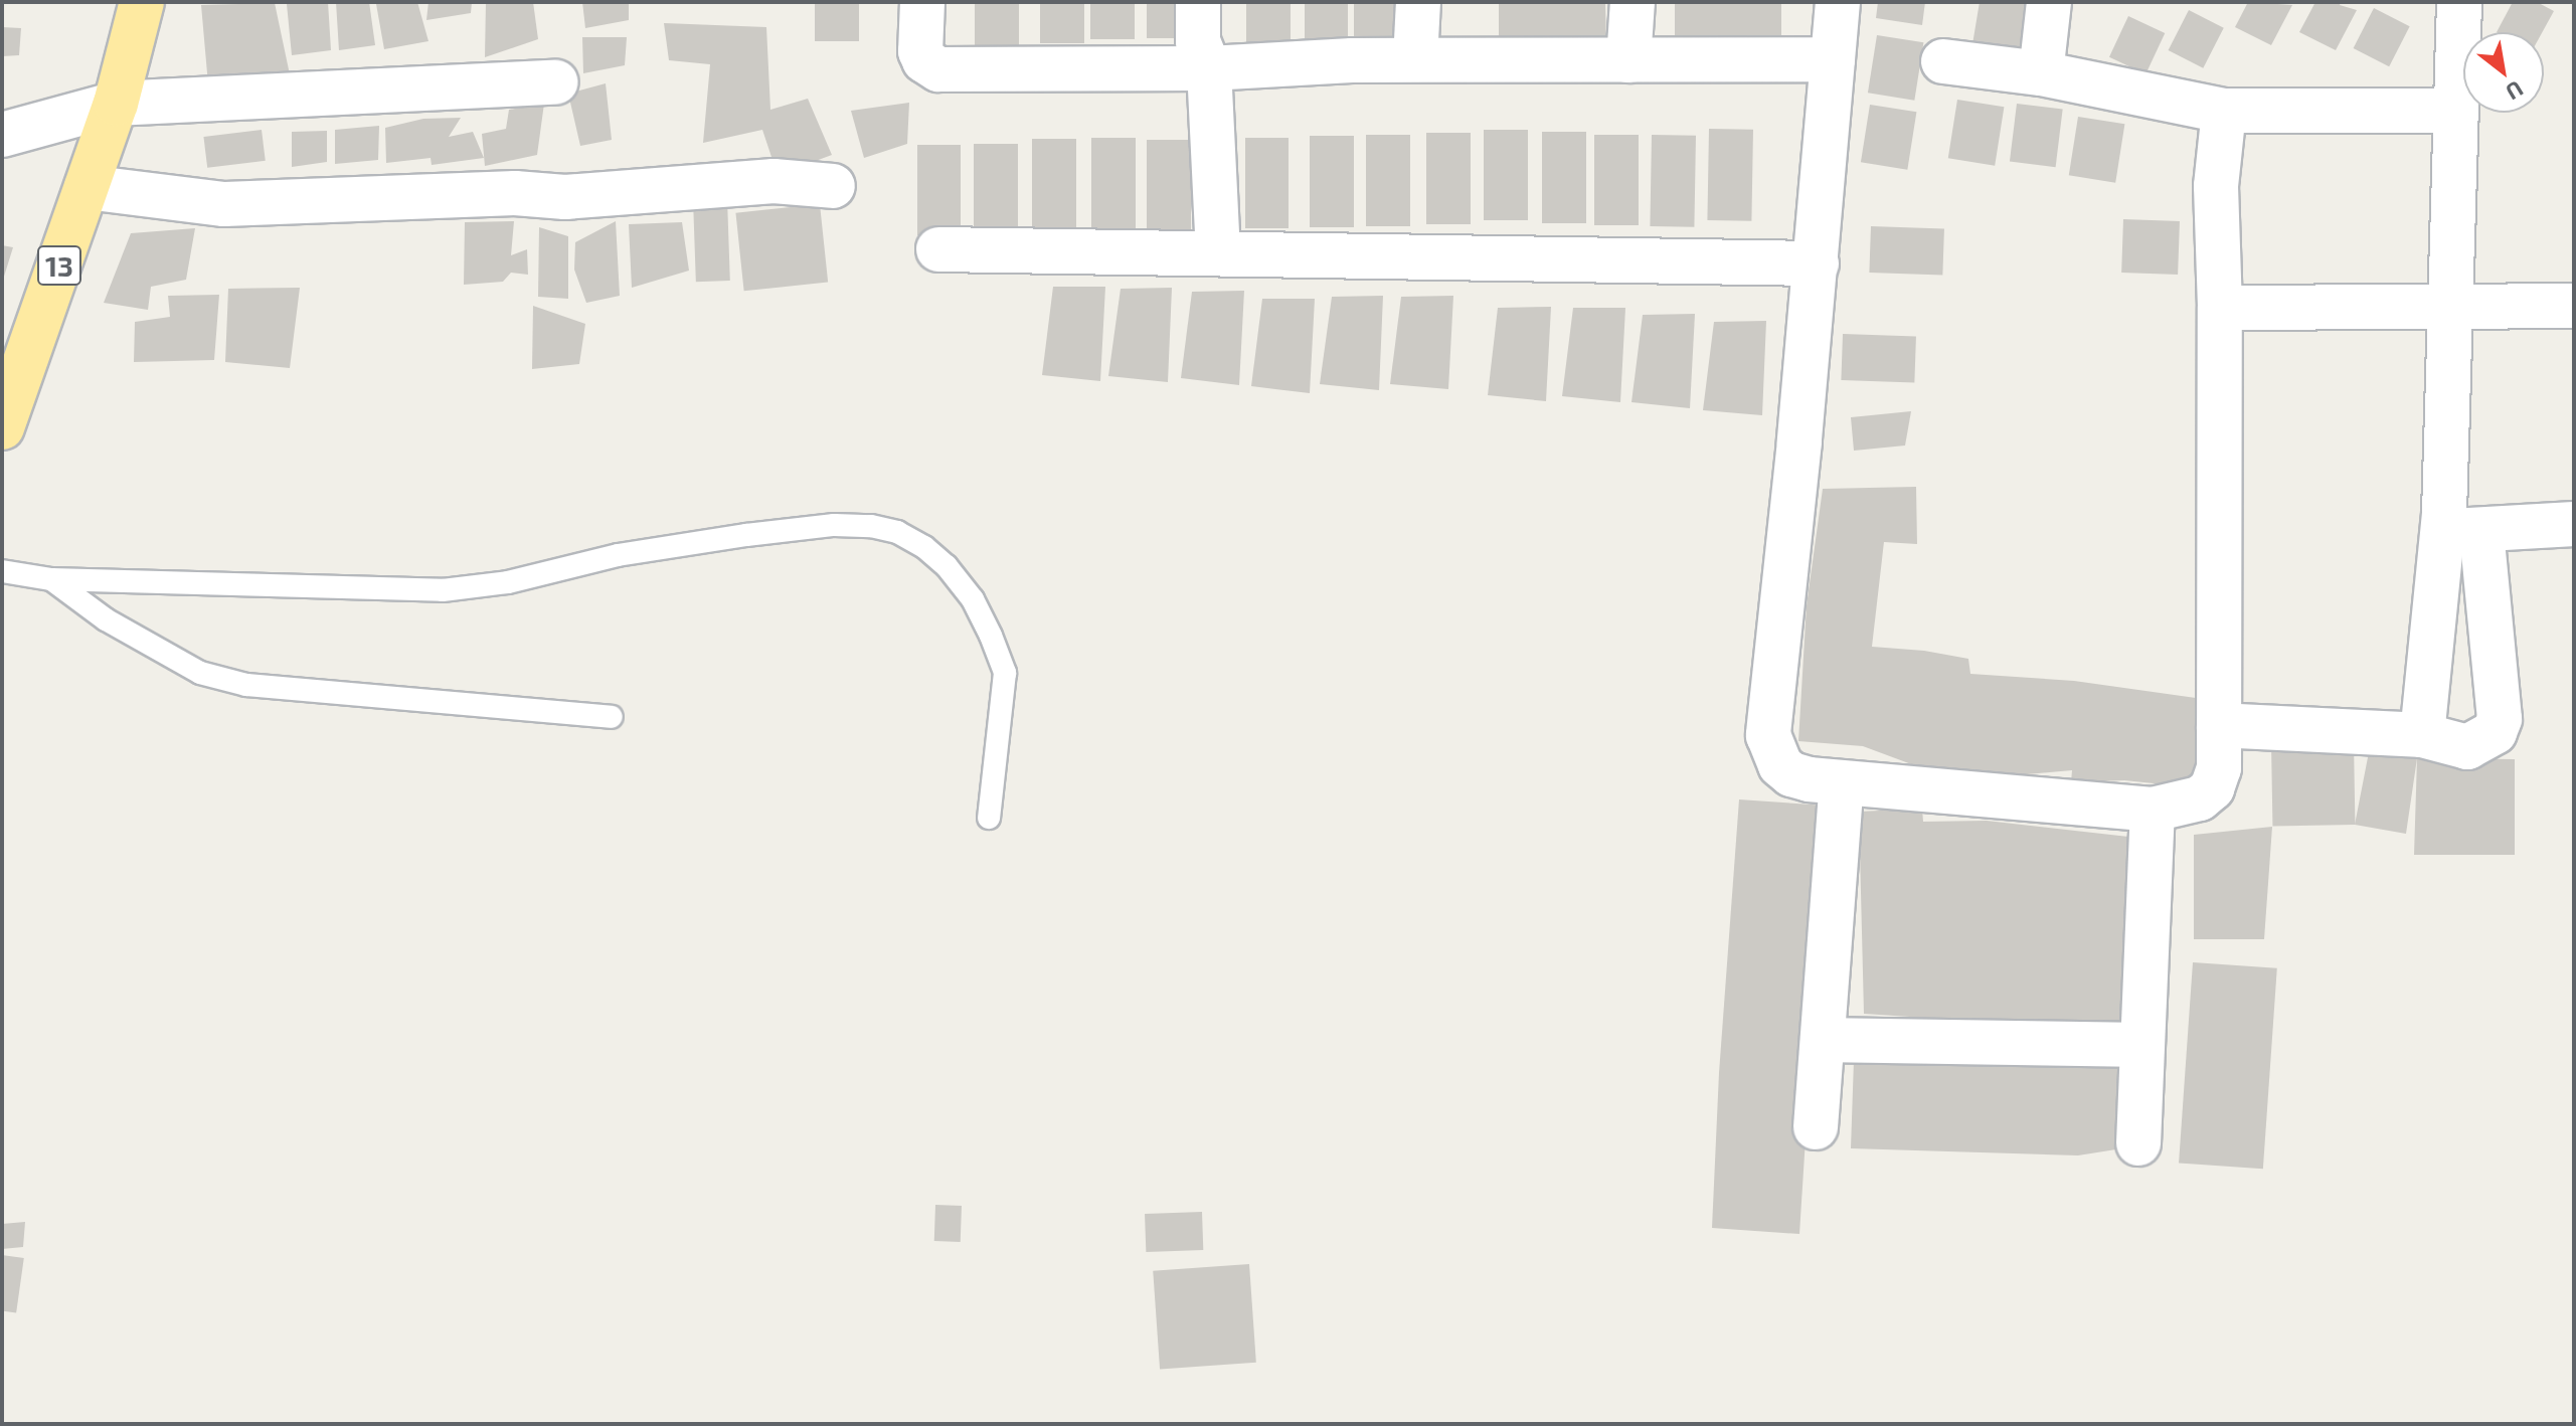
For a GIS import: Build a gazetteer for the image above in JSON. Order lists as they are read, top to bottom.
{
  "streets": {
    "highway": ["13"]
  },
  "north": "bottom right"
}
